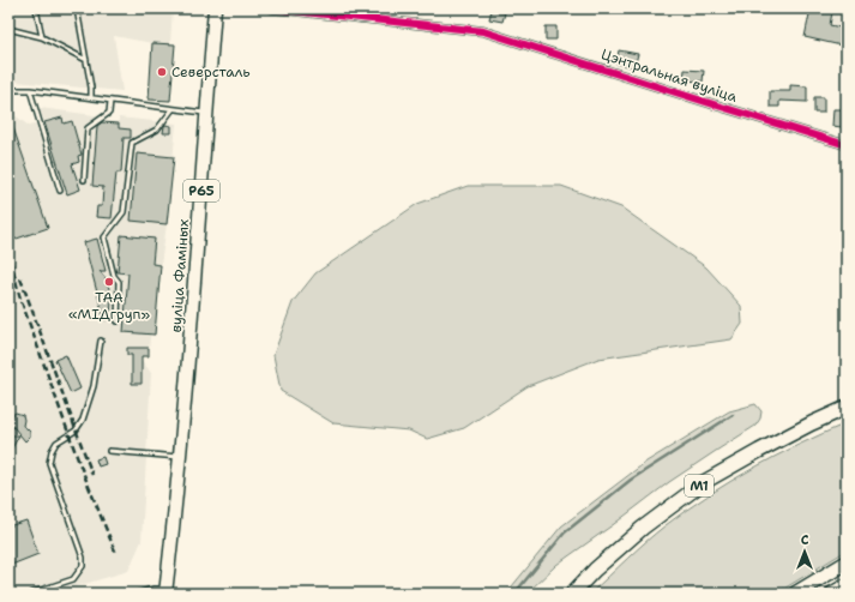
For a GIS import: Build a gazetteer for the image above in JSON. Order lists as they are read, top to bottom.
{
  "streets": {
    "highway": ["М1"],
    "main road": ["Р65", "вуліца Фаміных"],
    "street": ["Цэнтральная вуліца"]
  },
  "crossings": [
    ["Р65", "вуліца Фаміных"]
  ],
  "places": ["Северсталь", "ТАА «МІДгруп»"],
  "north": "top"
}
